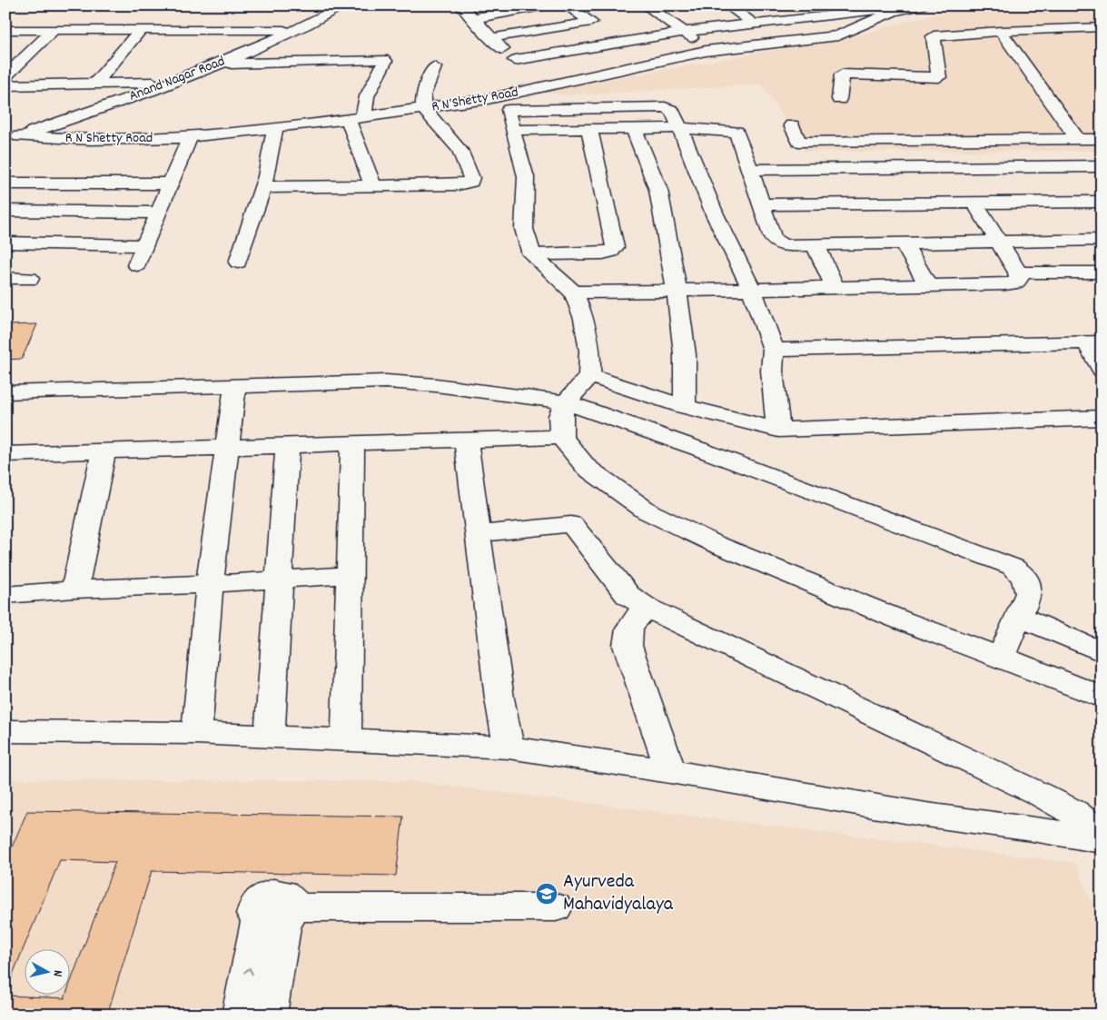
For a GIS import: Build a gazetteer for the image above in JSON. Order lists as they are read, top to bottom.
{
  "streets": {
    "street": ["Anand Nagar Road", "R N Shetty Road"]
  },
  "crossings": [
    ["Anand Nagar Road", "R N Shetty Road"]
  ],
  "places": {
    "school or university": ["Ayurveda Mahavidyalaya"]
  },
  "north": "right"
}
